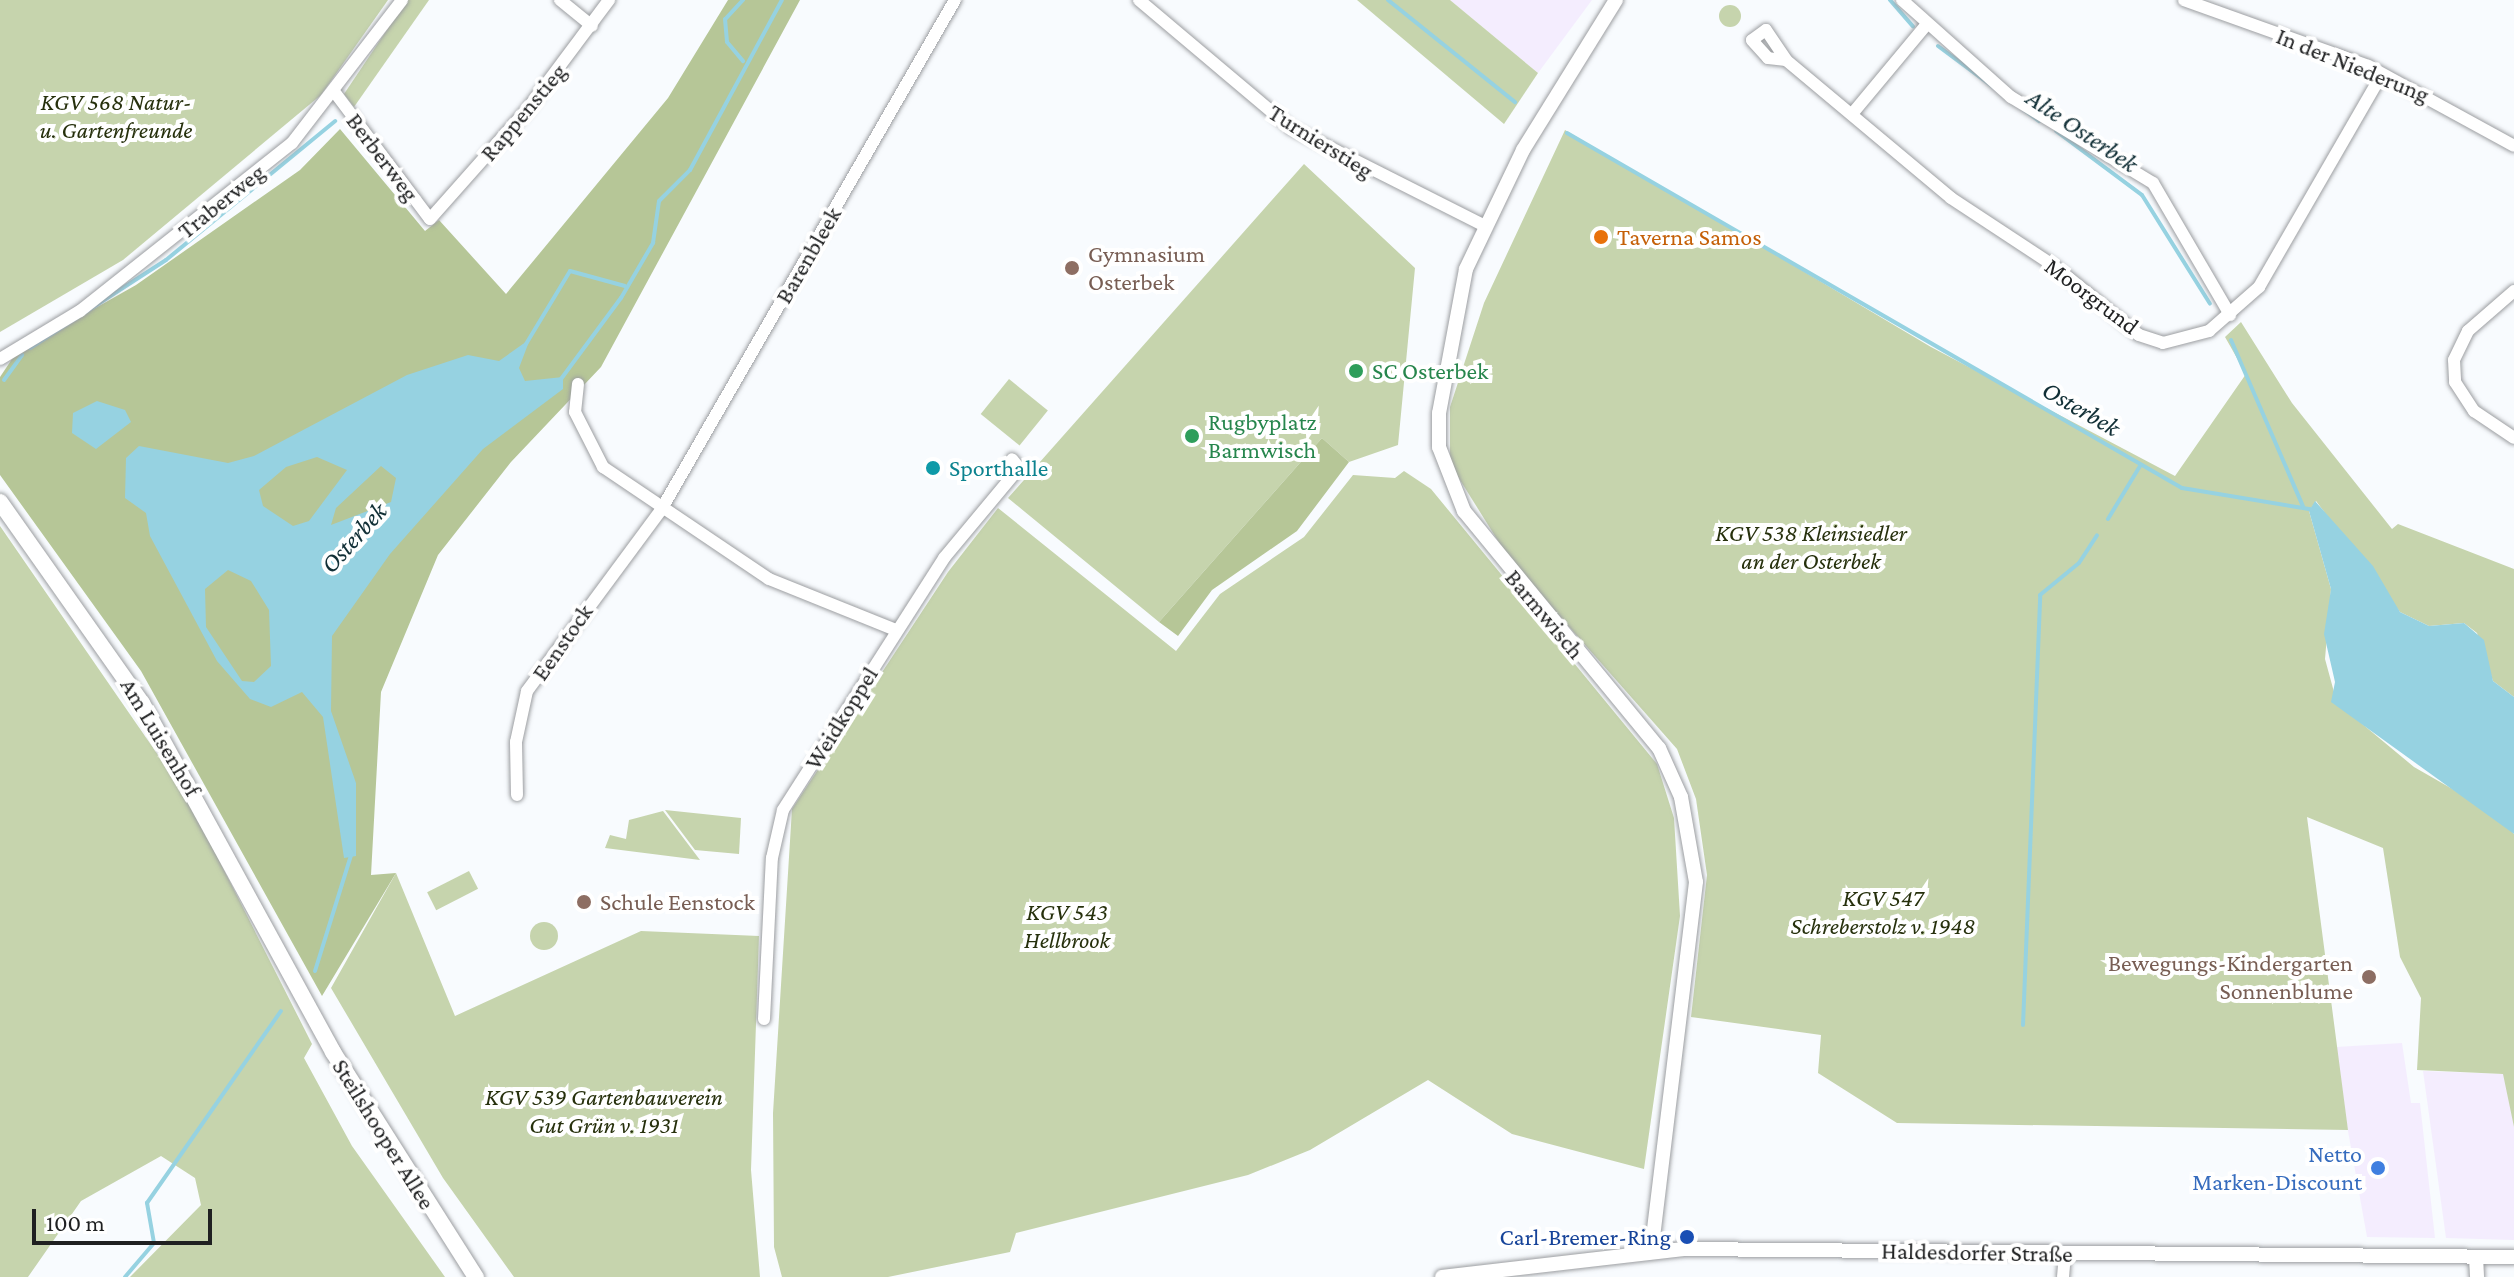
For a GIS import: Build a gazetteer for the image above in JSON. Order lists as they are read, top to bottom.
{
  "streets": {
    "main road": ["Am Luisenhof", "Steilshooper Allee"],
    "street": [
      "In der Niederung",
      "Rappenstieg",
      "Turnierstieg",
      "Berberweg",
      "Traberweg",
      "Barenbleek",
      "Moorgrund",
      "Barmwisch",
      "Eenstock",
      "Weidkoppel",
      "Haldesdorfer Straße"
    ]
  },
  "crossings": [
    ["In der Niederung", "Moorgrund"],
    ["Rappenstieg", "Berberweg"],
    ["Turnierstieg", "Barmwisch"],
    ["Berberweg", "Traberweg"],
    ["Barenbleek", "Eenstock"],
    ["Barmwisch", "Haldesdorfer Straße"],
    ["Am Luisenhof", "Steilshooper Allee"]
  ],
  "water": ["Alte Osterbek", "Osterbek"],
  "parks": [
    "KGV 568 Natur- u. Gartenfreunde",
    "KGV 538 Kleinsiedler an der Osterbek",
    "KGV 547 Schreberstolz v. 1948",
    "KGV 543 Hellbrook",
    "KGV 539 Gartenbauverein Gut Grün v. 1931"
  ],
  "places": [
    "Taverna Samos",
    "Gymnasium Osterbek",
    "SC Osterbek",
    "Rugbyplatz Barmwisch",
    "Sporthalle",
    "Schule Eenstock",
    "Bewegungs-Kindergarten Sonnenblume",
    "Netto Marken-Discount",
    "Carl-Bremer-Ring"
  ],
  "scale_bar": "100 m"
}
